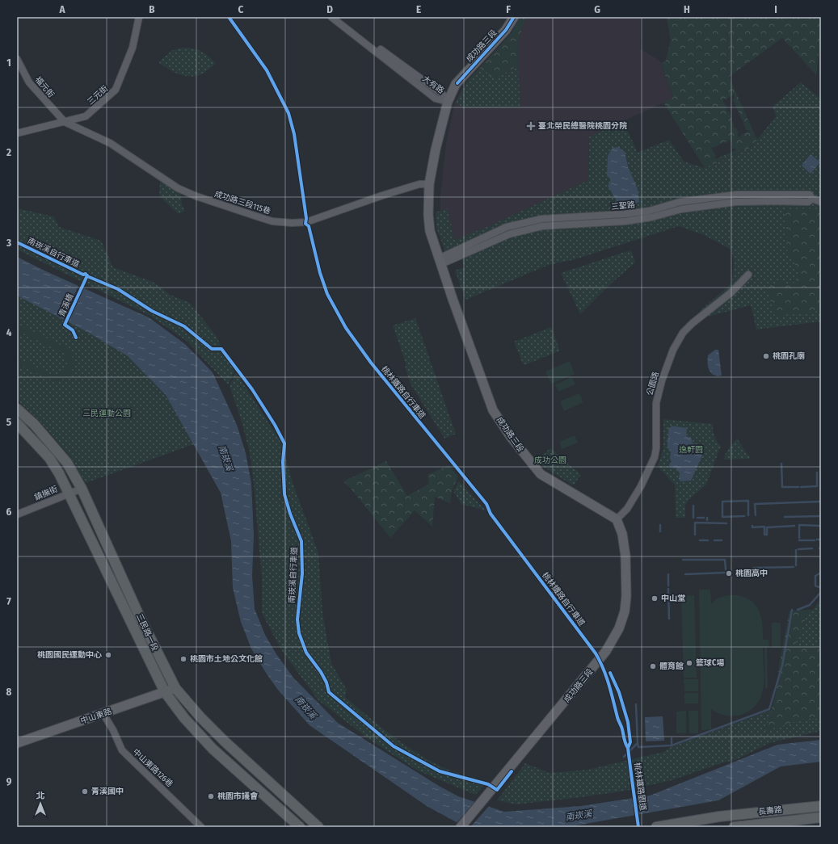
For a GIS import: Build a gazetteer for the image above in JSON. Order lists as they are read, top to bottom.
{
  "streets": {
    "main road": ["三民路一段", "長壽路"],
    "street": [
      "成功路三段",
      "大有路",
      "福元街",
      "三元街",
      "成功路三段115巷",
      "三聖路",
      "公園路",
      "鎮撫街",
      "中山東路",
      "中山東路126巷"
    ],
    "cycle path": [
      "南崁溪自行車道",
      "青溪橋",
      "桃林鐵路自行車道",
      "桃林鐵路園道"
    ]
  },
  "crossings": [
    ["成功路三段", "大有路"],
    ["成功路三段", "成功路三段115巷"],
    ["成功路三段", "三聖路"],
    ["成功路三段", "公園路"],
    ["福元街", "三元街"],
    ["福元街", "成功路三段115巷"],
    ["三元街", "成功路三段115巷"],
    ["鎮撫街", "三民路一段"],
    ["三民路一段", "中山東路"],
    ["中山東路", "中山東路126巷"]
  ],
  "water": ["南崁溪"],
  "parks": ["三民運動公園", "逸軒園", "成功公園"],
  "places": {
    "health": ["臺北榮民總醫院桃園分院"],
    "other": [
      "桃園孔廟",
      "桃園高中",
      "中山堂",
      "桃園國民運動中心",
      "桃園市土地公文化館",
      "籃球C場",
      "體育館",
      "青溪國中",
      "桃園市議會"
    ]
  },
  "north": "top",
  "grid": {
    "columns": [
      "A",
      "B",
      "C",
      "D",
      "E",
      "F",
      "G",
      "H",
      "I"
    ],
    "rows": [
      "1",
      "2",
      "3",
      "4",
      "5",
      "6",
      "7",
      "8",
      "9"
    ]
  }
}
